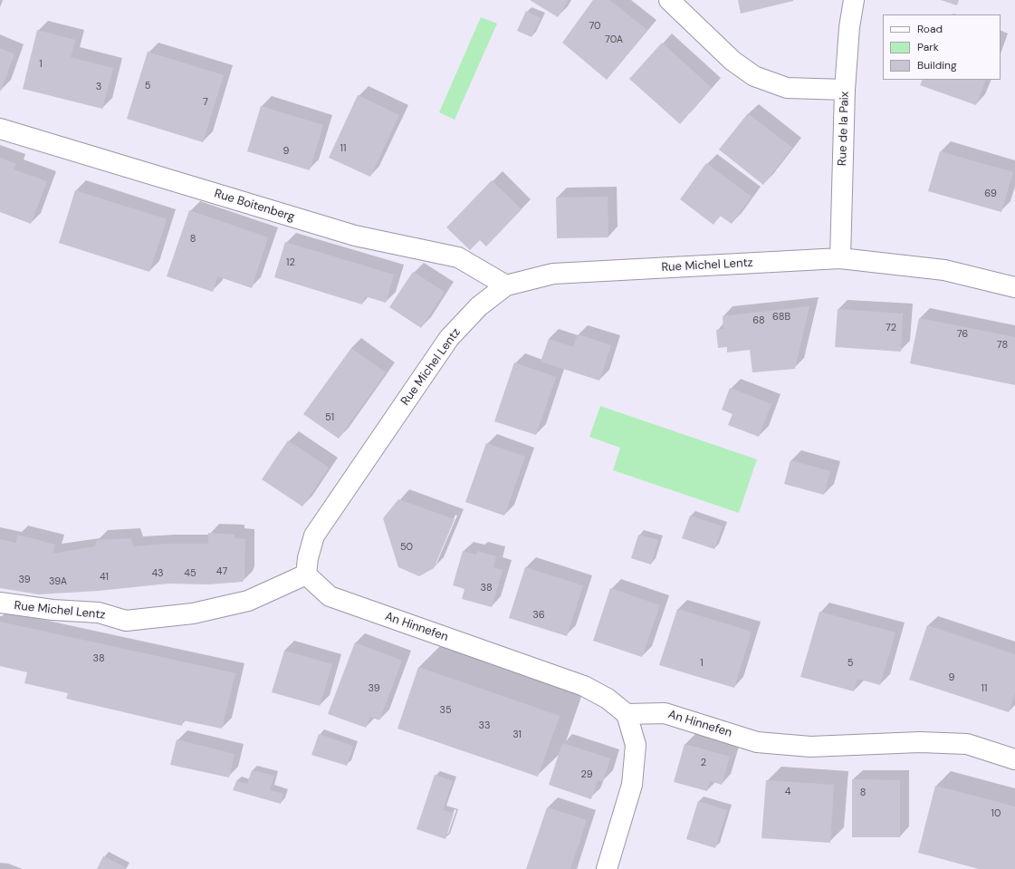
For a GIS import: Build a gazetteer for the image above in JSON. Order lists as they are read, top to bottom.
{
  "streets": {
    "street": [
      "Rue de la Paix",
      "Rue Boitenberg",
      "Rue Michel Lentz",
      "An Hinnefen"
    ]
  },
  "crossings": [
    ["Rue de la Paix", "Rue Michel Lentz"],
    ["Rue Boitenberg", "Rue Michel Lentz"],
    ["Rue Michel Lentz", "An Hinnefen"]
  ],
  "house_numbers": [
    "70",
    "70A",
    "1",
    "5",
    "3",
    "7",
    "11",
    "9",
    "69",
    "8",
    "12",
    "68B",
    "68",
    "72",
    "76",
    "78",
    "51",
    "50",
    "47",
    "43",
    "45",
    "41",
    "39",
    "39A",
    "38",
    "36",
    "38",
    "1",
    "5",
    "9",
    "39",
    "11",
    "35",
    "33",
    "31",
    "2",
    "29",
    "4",
    "8",
    "10"
  ],
  "legend": ["Road", "Park", "Building"]
}
